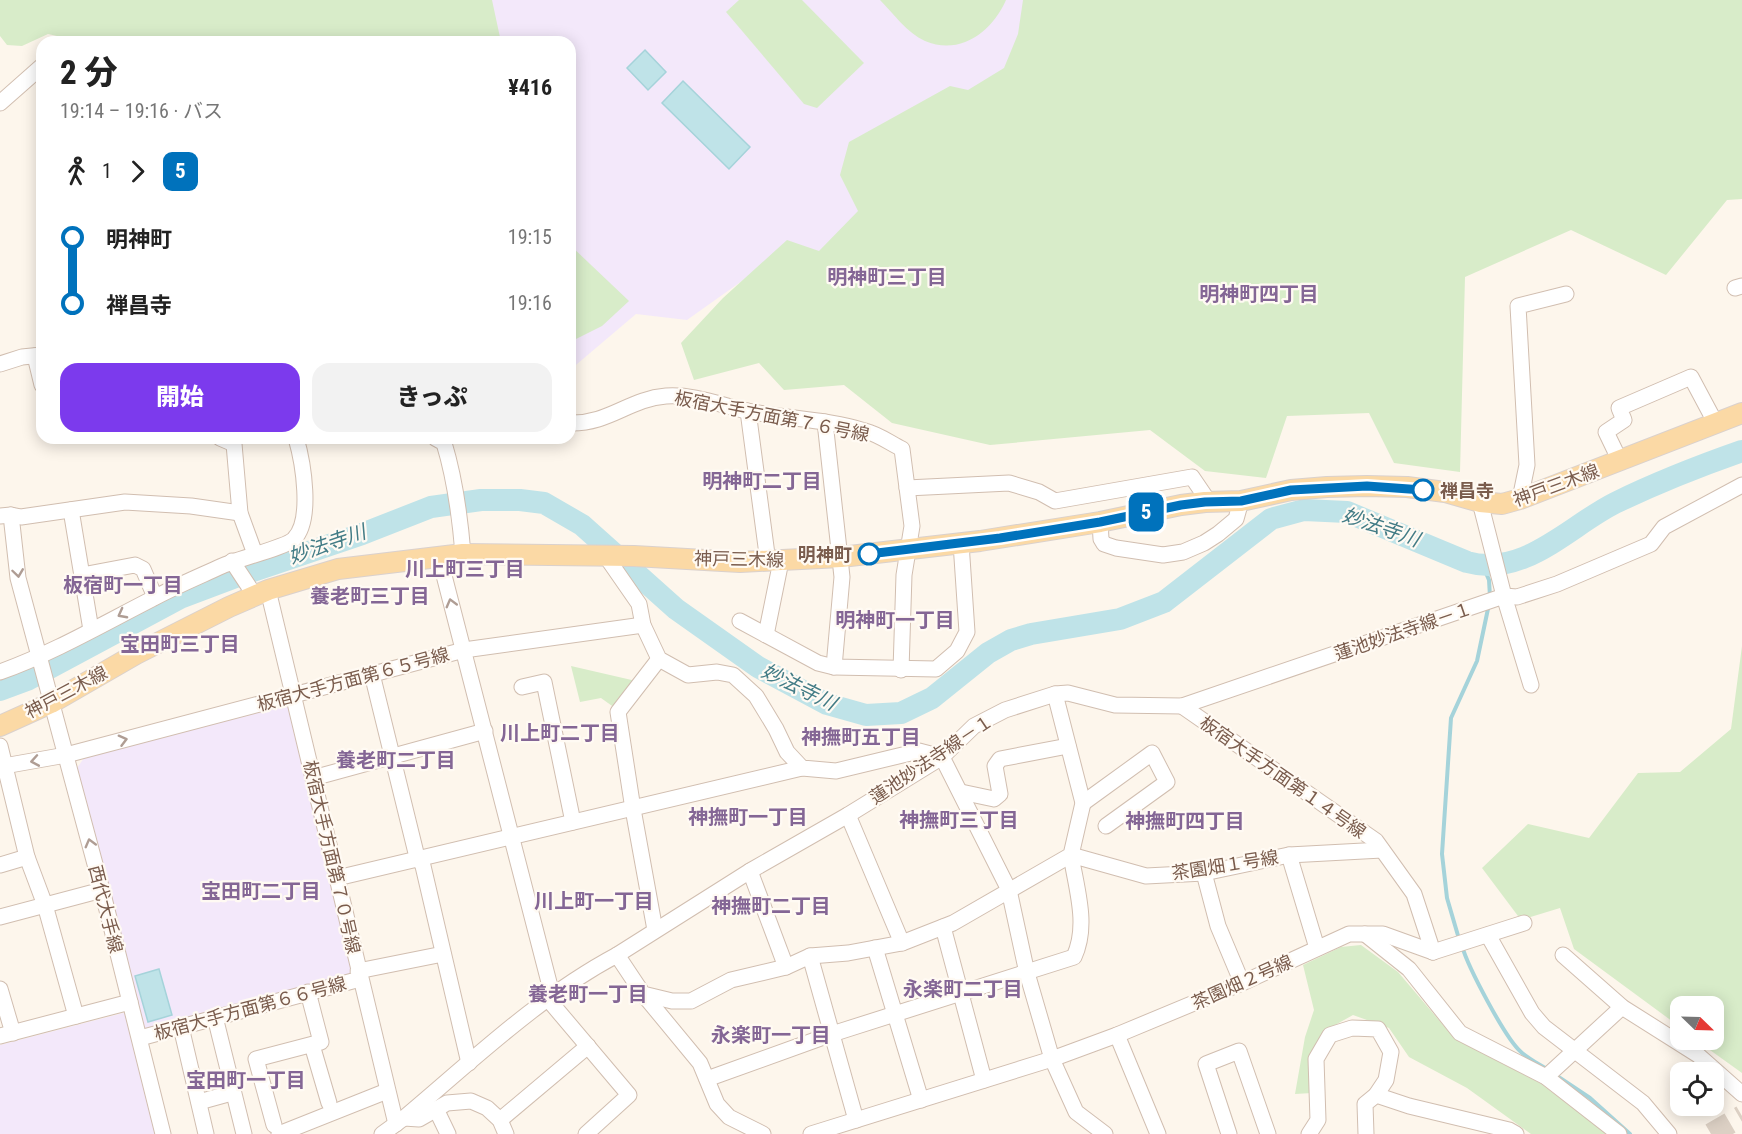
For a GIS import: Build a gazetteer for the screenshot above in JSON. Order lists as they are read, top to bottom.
{
  "streets": {
    "main road": ["神戸三木線"],
    "street": [
      "板宿大手方面第７６号線",
      "蓮池妙法寺線－１",
      "板宿大手方面第６５号線",
      "板宿大手方面第１４号線",
      "板宿大手方面第７０号線",
      "茶園畑１号線",
      "西代大手線",
      "茶園畑２号線",
      "板宿大手方面第６６号線"
    ]
  },
  "crossings": [
    ["板宿大手方面第７６号線", "神戸三木線"],
    ["神戸三木線", "板宿大手方面第７０号線"],
    ["神戸三木線", "西代大手線"],
    ["蓮池妙法寺線－１", "板宿大手方面第１４号線"],
    ["蓮池妙法寺線－１", "板宿大手方面第７０号線"],
    ["板宿大手方面第６５号線", "板宿大手方面第７０号線"],
    ["板宿大手方面第６５号線", "西代大手線"],
    ["板宿大手方面第１４号線", "茶園畑１号線"],
    ["板宿大手方面第１４号線", "茶園畑２号線"],
    ["板宿大手方面第７０号線", "板宿大手方面第６６号線"],
    ["西代大手線", "板宿大手方面第６６号線"]
  ],
  "districts": [
    "明神町三丁目",
    "明神町四丁目",
    "明神町二丁目",
    "川上町三丁目",
    "板宿町一丁目",
    "養老町三丁目",
    "明神町一丁目",
    "宝田町三丁目",
    "川上町二丁目",
    "神撫町五丁目",
    "養老町二丁目",
    "神撫町一丁目",
    "神撫町三丁目",
    "神撫町四丁目",
    "宝田町二丁目",
    "川上町一丁目",
    "神撫町二丁目",
    "永楽町二丁目",
    "養老町一丁目",
    "永楽町一丁目",
    "宝田町一丁目"
  ],
  "water": ["妙法寺川"],
  "places": ["禅昌寺", "明神町"],
  "lines": ["bus line 5"],
  "north": "bottom right",
  "page": {
    "on_map": "5",
    "heading": ["2 分", "19:14 – 19:16 · バス", "¥416"],
    "legs": ["1", "5"],
    "list": [
      {
        "name": "明神町",
        "value": "19:15"
      },
      {
        "name": "禅昌寺",
        "value": "19:16"
      }
    ],
    "buttons": ["開始", "きっぷ"]
  }
}
